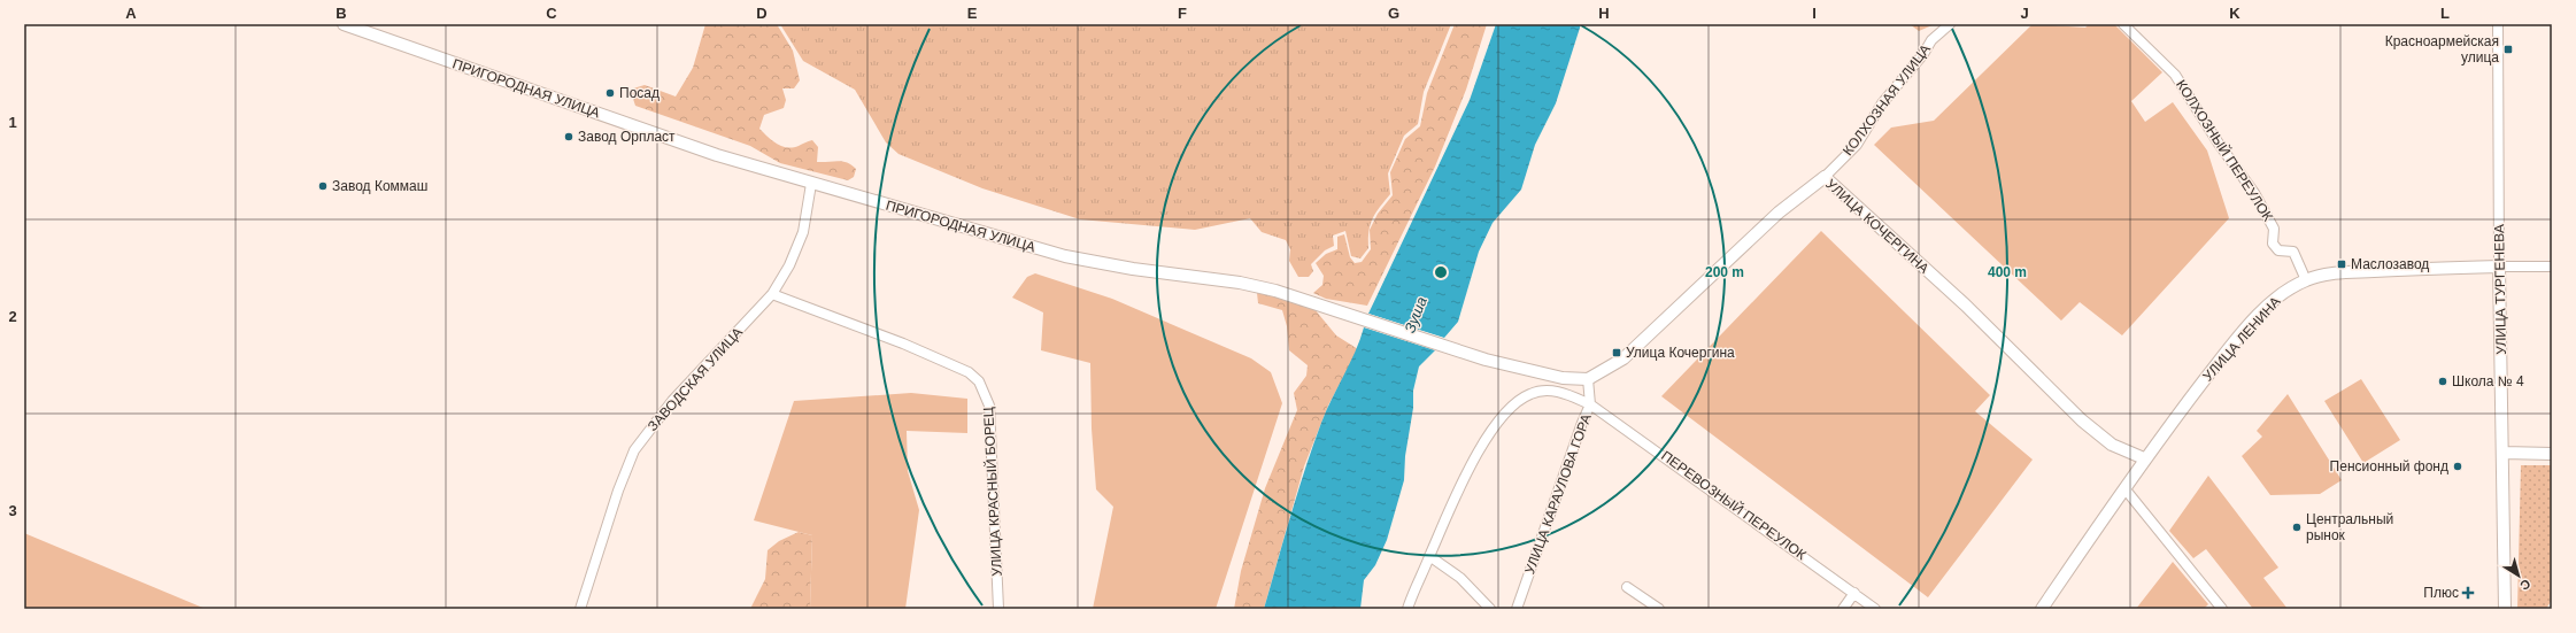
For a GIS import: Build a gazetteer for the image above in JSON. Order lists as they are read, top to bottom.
{
  "streets": {
    "main road": [
      "ПРИГОРОДНАЯ УЛИЦА",
      "УЛИЦА КОЧЕРГИНА",
      "УЛИЦА ТУРГЕНЕВА",
      "УЛИЦА ЛЕНИНА"
    ],
    "street": [
      "КОЛХОЗНАЯ УЛИЦА",
      "КОЛХОЗНЫЙ ПЕРЕУЛОК",
      "ЗАВОДСКАЯ УЛИЦА",
      "УЛИЦА КРАСНЫЙ БОРЕЦ",
      "УЛИЦА КАРАУЛОВА ГОРА",
      "ПЕРЕВОЗНЫЙ ПЕРЕУЛОК"
    ]
  },
  "crossings": [
    ["ПРИГОРОДНАЯ УЛИЦА", "УЛИЦА КОЧЕРГИНА"],
    ["ПРИГОРОДНАЯ УЛИЦА", "ЗАВОДСКАЯ УЛИЦА"],
    ["ПРИГОРОДНАЯ УЛИЦА", "УЛИЦА КАРАУЛОВА ГОРА"],
    ["КОЛХОЗНАЯ УЛИЦА", "УЛИЦА КОЧЕРГИНА"],
    ["КОЛХОЗНЫЙ ПЕРЕУЛОК", "УЛИЦА ЛЕНИНА"],
    ["УЛИЦА КОЧЕРГИНА", "УЛИЦА ЛЕНИНА"],
    ["УЛИЦА КОЧЕРГИНА", "УЛИЦА КАРАУЛОВА ГОРА"],
    ["УЛИЦА ТУРГЕНЕВА", "УЛИЦА ЛЕНИНА"],
    ["ЗАВОДСКАЯ УЛИЦА", "УЛИЦА КРАСНЫЙ БОРЕЦ"],
    ["УЛИЦА КАРАУЛОВА ГОРА", "ПЕРЕВОЗНЫЙ ПЕРЕУЛОК"]
  ],
  "water": ["Зуша"],
  "places": {
    "transit": ["Красноармейская улица", "Маслозавод", "Улица Кочергина"],
    "other": [
      "Посад",
      "Завод Орпласт",
      "Завод Коммаш",
      "Школа № 4",
      "Пенсионный фонд",
      "Центральный рынок"
    ],
    "health": ["Плюс"]
  },
  "north": "bottom right",
  "grid": {
    "columns": [
      "A",
      "B",
      "C",
      "D",
      "E",
      "F",
      "G",
      "H",
      "I",
      "J",
      "K",
      "L"
    ],
    "rows": ["1", "2", "3"]
  },
  "rings": ["200 m", "400 m"]
}
